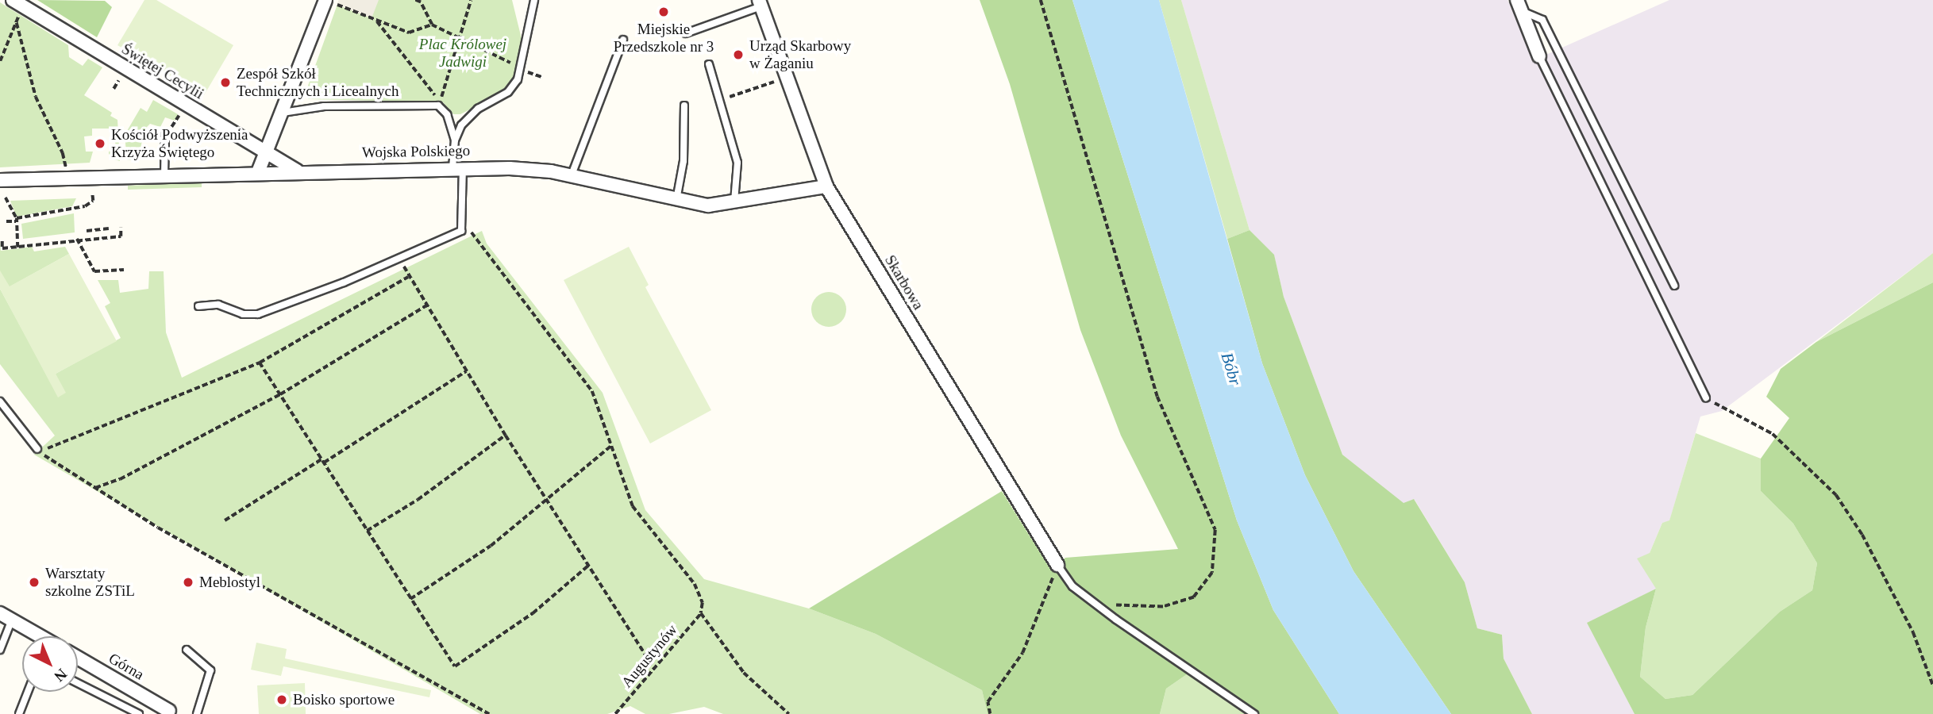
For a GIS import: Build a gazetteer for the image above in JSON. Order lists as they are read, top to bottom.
{
  "streets": {
    "street": [
      "Świętej Cecylii",
      "Wojska Polskiego",
      "Skarbowa",
      "Górna"
    ],
    "path": ["Augustynów"]
  },
  "crossings": [
    ["Świętej Cecylii", "Wojska Polskiego"],
    ["Wojska Polskiego", "Skarbowa"]
  ],
  "water": ["Bóbr"],
  "parks": ["Plac Królowej Jadwigi"],
  "places": [
    "Miejskie Przedszkole nr 3",
    "Urząd Skarbowy w Żaganiu",
    "Zespół Szkół Technicznych i Licealnych",
    "Kościół Podwyższenia Krzyża Świętego",
    "Warsztaty szkolne ZSTiL",
    "Meblostyl",
    "Boisko sportowe"
  ],
  "north": "bottom right"
}
